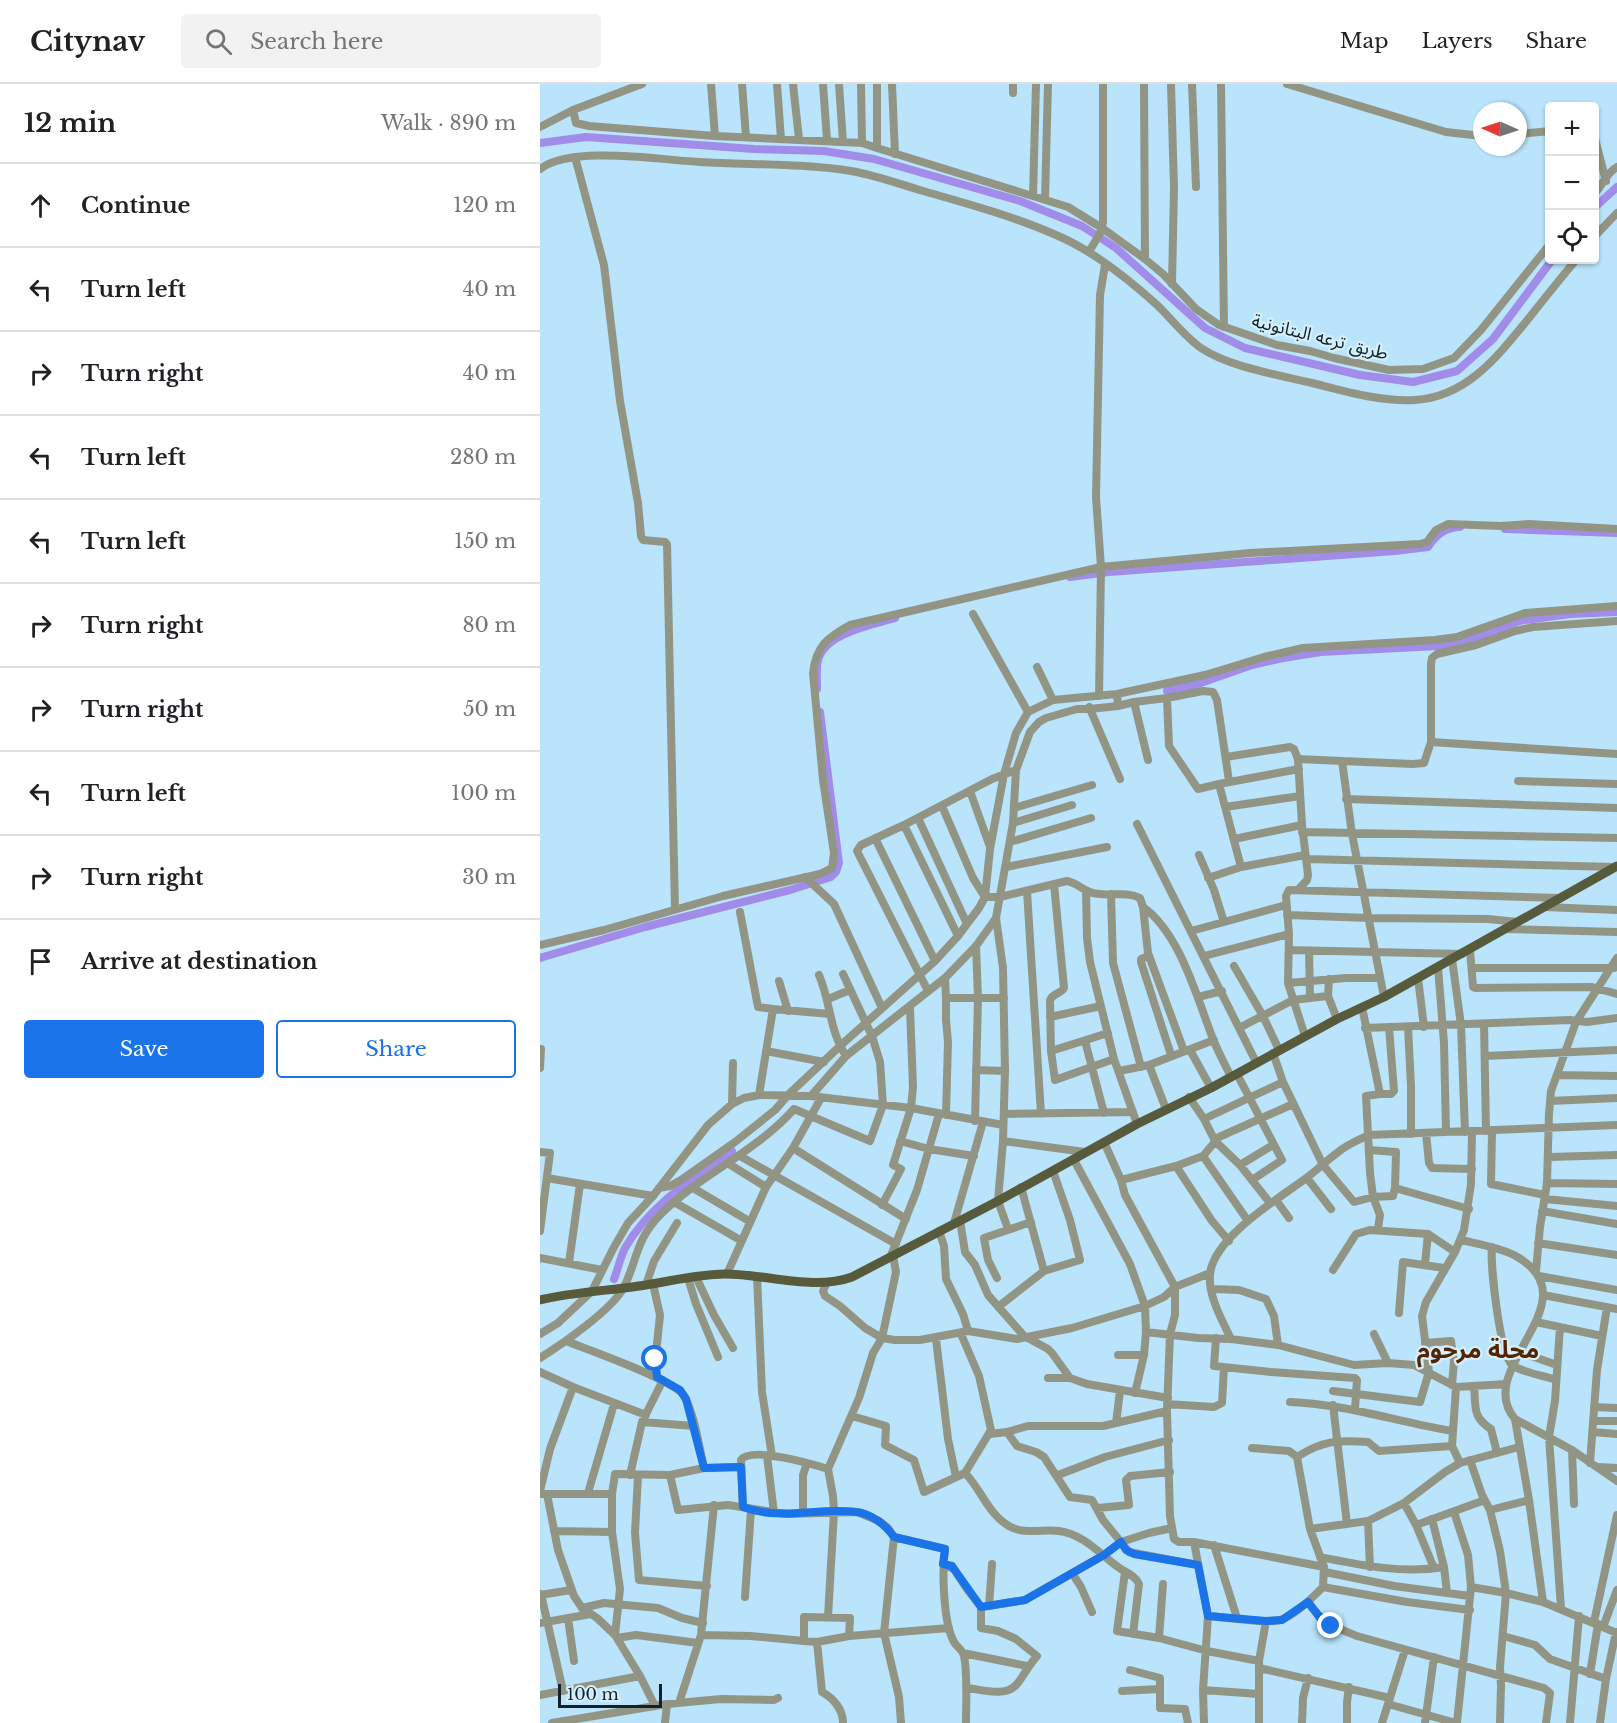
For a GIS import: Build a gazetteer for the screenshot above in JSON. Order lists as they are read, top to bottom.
{
  "streets": {
    "street": ["طريق ترعه البتانونية"]
  },
  "districts": ["محلة مرحوم"],
  "scale_bar": "100 m",
  "north": "left",
  "page": {
    "header": "Citynav",
    "search": "Search here",
    "nav": ["Map", "Layers", "Share"],
    "heading": ["12 min", "Walk · 890 m"],
    "map_buttons": ["+", "−"],
    "list": [
      ["Continue", "120 m"],
      ["Turn left", "40 m"],
      ["Turn right", "40 m"],
      ["Turn left", "280 m"],
      ["Turn left", "150 m"],
      ["Turn right", "80 m"],
      ["Turn right", "50 m"],
      ["Turn left", "100 m"],
      ["Turn right", "30 m"],
      "Arrive at destination"
    ],
    "buttons": ["Save", "Share"],
    "scale": "100 m"
  }
}
